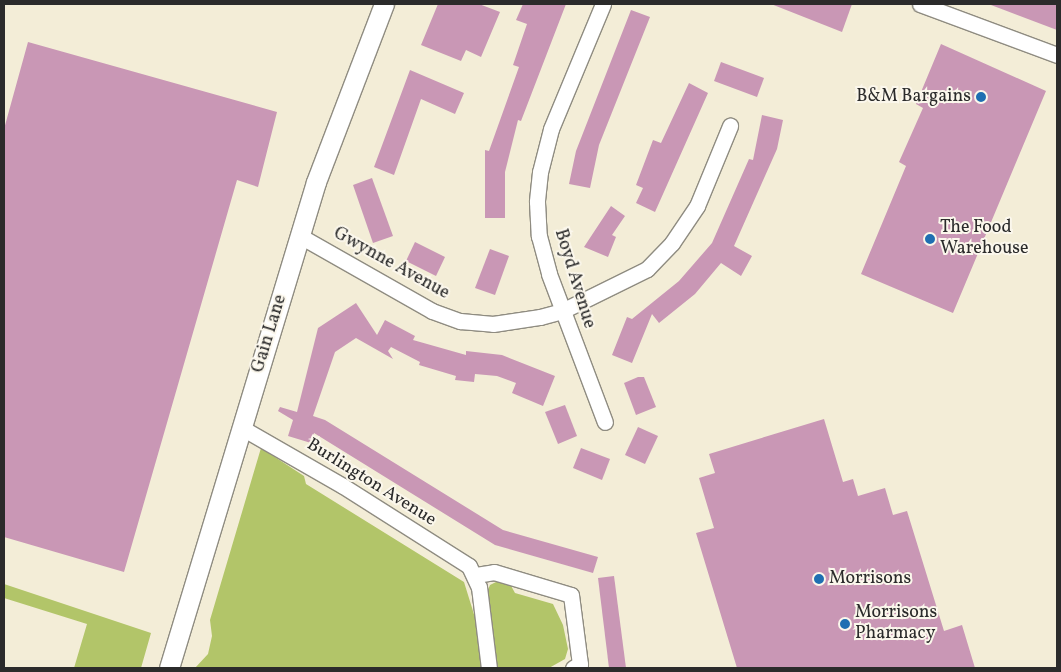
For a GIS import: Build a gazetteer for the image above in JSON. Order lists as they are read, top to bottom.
{
  "streets": {
    "street": [
      "Gwynne Avenue",
      "Boyd Avenue",
      "Gain Lane",
      "Burlington Avenue"
    ]
  },
  "crossings": [
    ["Gwynne Avenue", "Boyd Avenue"],
    ["Gwynne Avenue", "Gain Lane"],
    ["Gain Lane", "Burlington Avenue"]
  ],
  "places": [
    "B&M Bargains",
    "The Food Warehouse",
    "Morrisons",
    "Morrisons Pharmacy"
  ]
}
